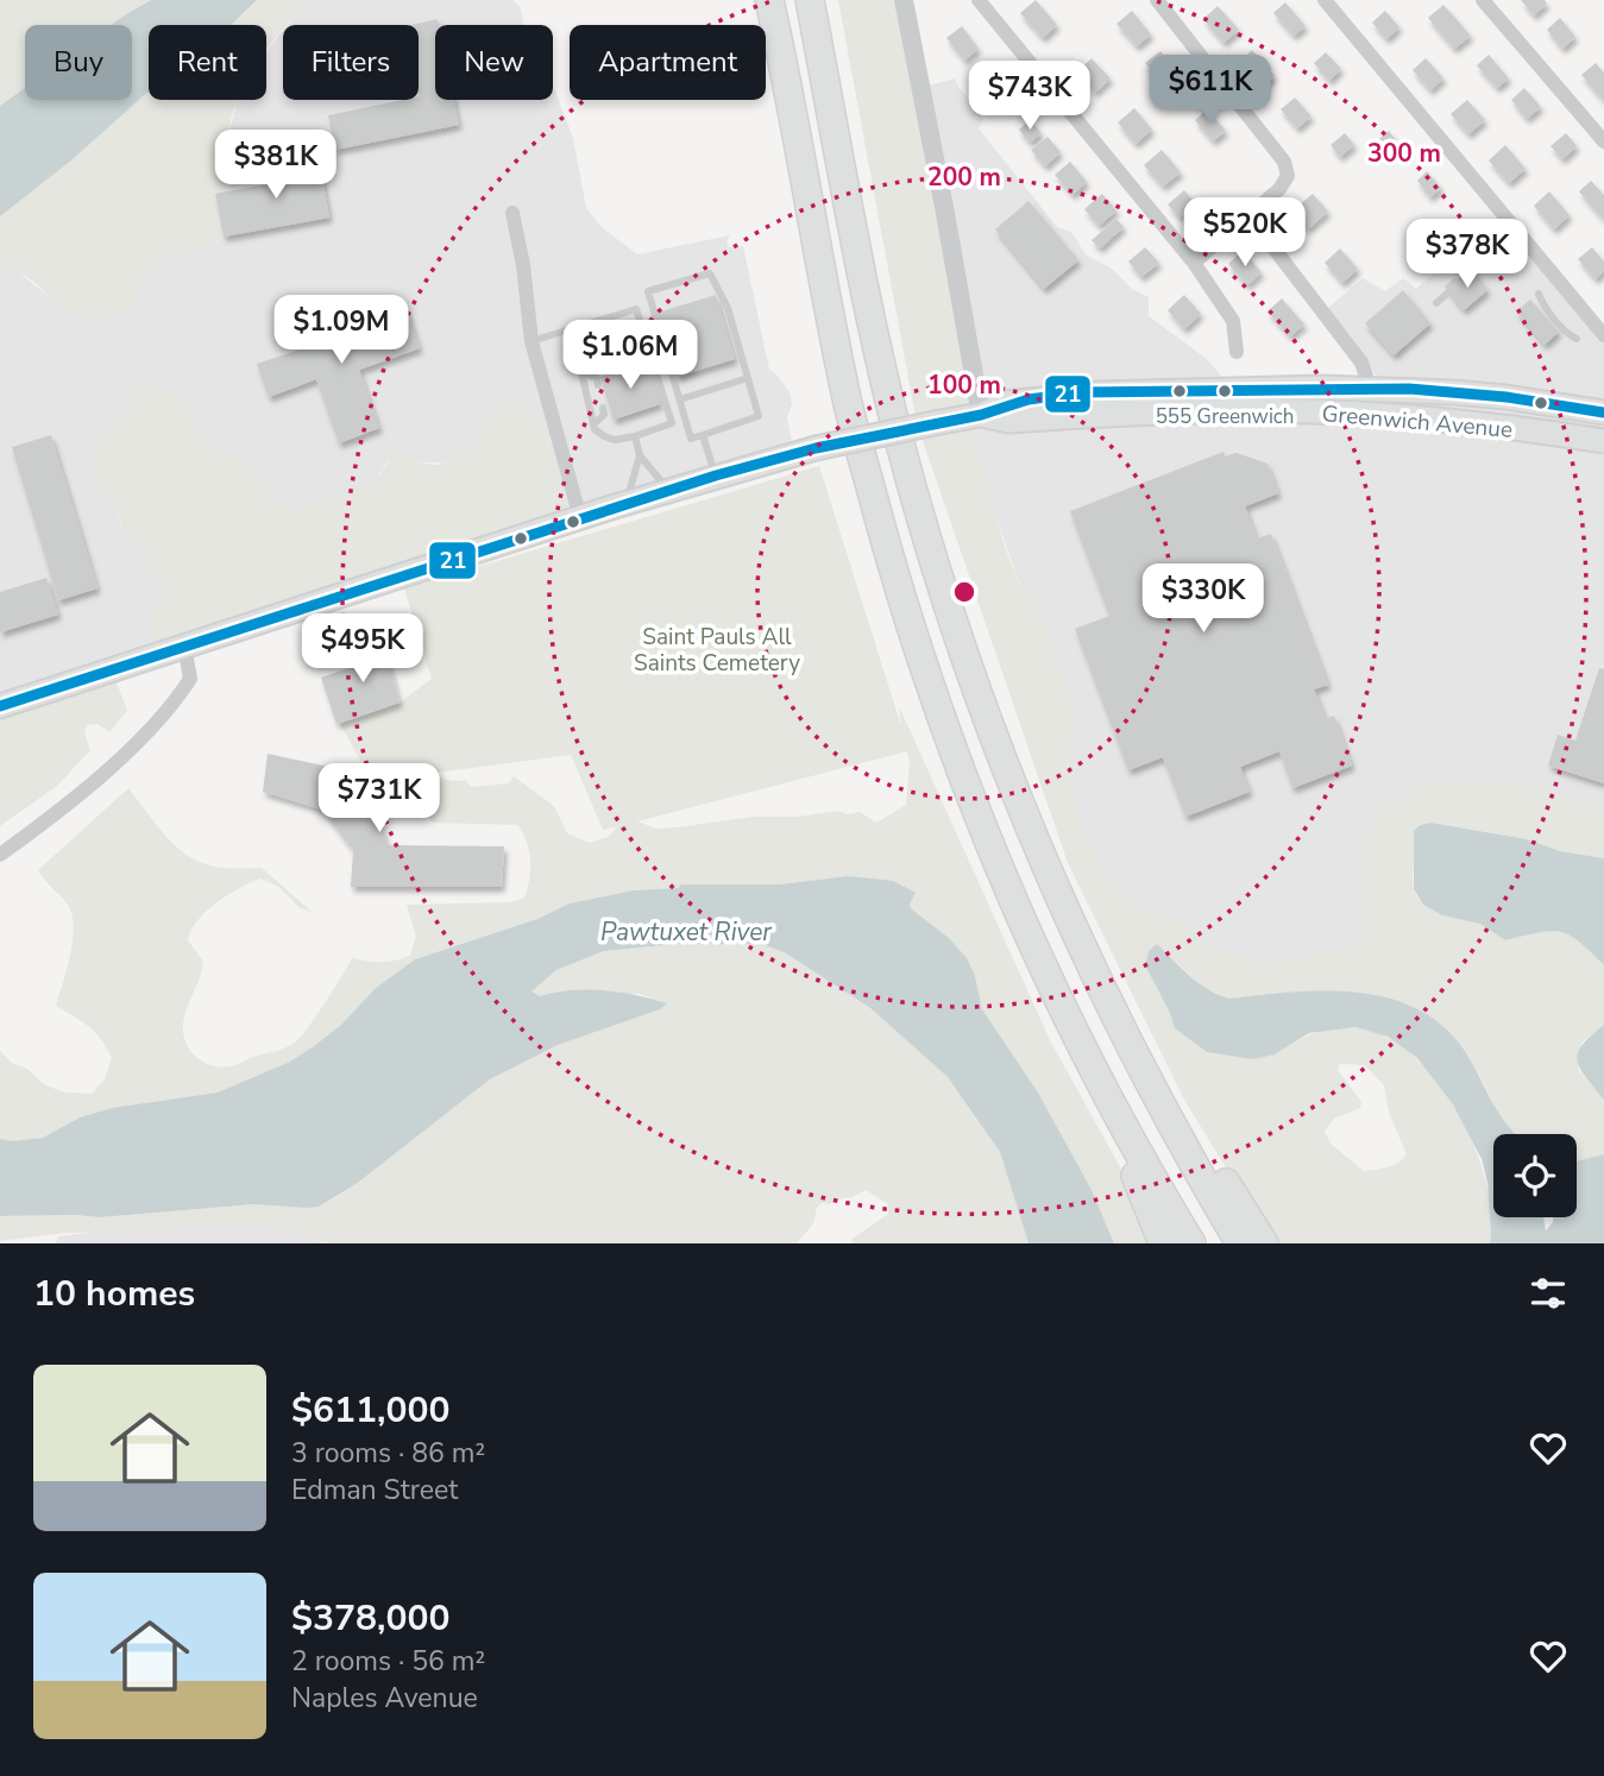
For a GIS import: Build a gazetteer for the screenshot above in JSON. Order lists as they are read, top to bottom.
{
  "streets": {
    "main road": ["Greenwich Avenue"]
  },
  "water": ["Pawtuxet River"],
  "parks": ["Saint Pauls All Saints Cemetery"],
  "places": ["555 Greenwich"],
  "lines": ["transit line 21"],
  "page": {
    "chip": [
      "Buy",
      "Rent",
      "Filters",
      "New",
      "Apartment"
    ],
    "price": [
      "$611K",
      "$743K",
      "$381K",
      "$520K",
      "$378K",
      "$1.09M",
      "$1.06M",
      "$330K",
      "$495K",
      "$731K"
    ],
    "heading": "10 homes",
    "list": [
      {
        "name": "$611,000",
        "note": "3 rooms · 86 m² · Edman Street"
      },
      {
        "name": "$378,000",
        "note": "2 rooms · 56 m² · Naples Avenue"
      }
    ]
  },
  "rings": ["300 m", "200 m", "100 m"]
}
